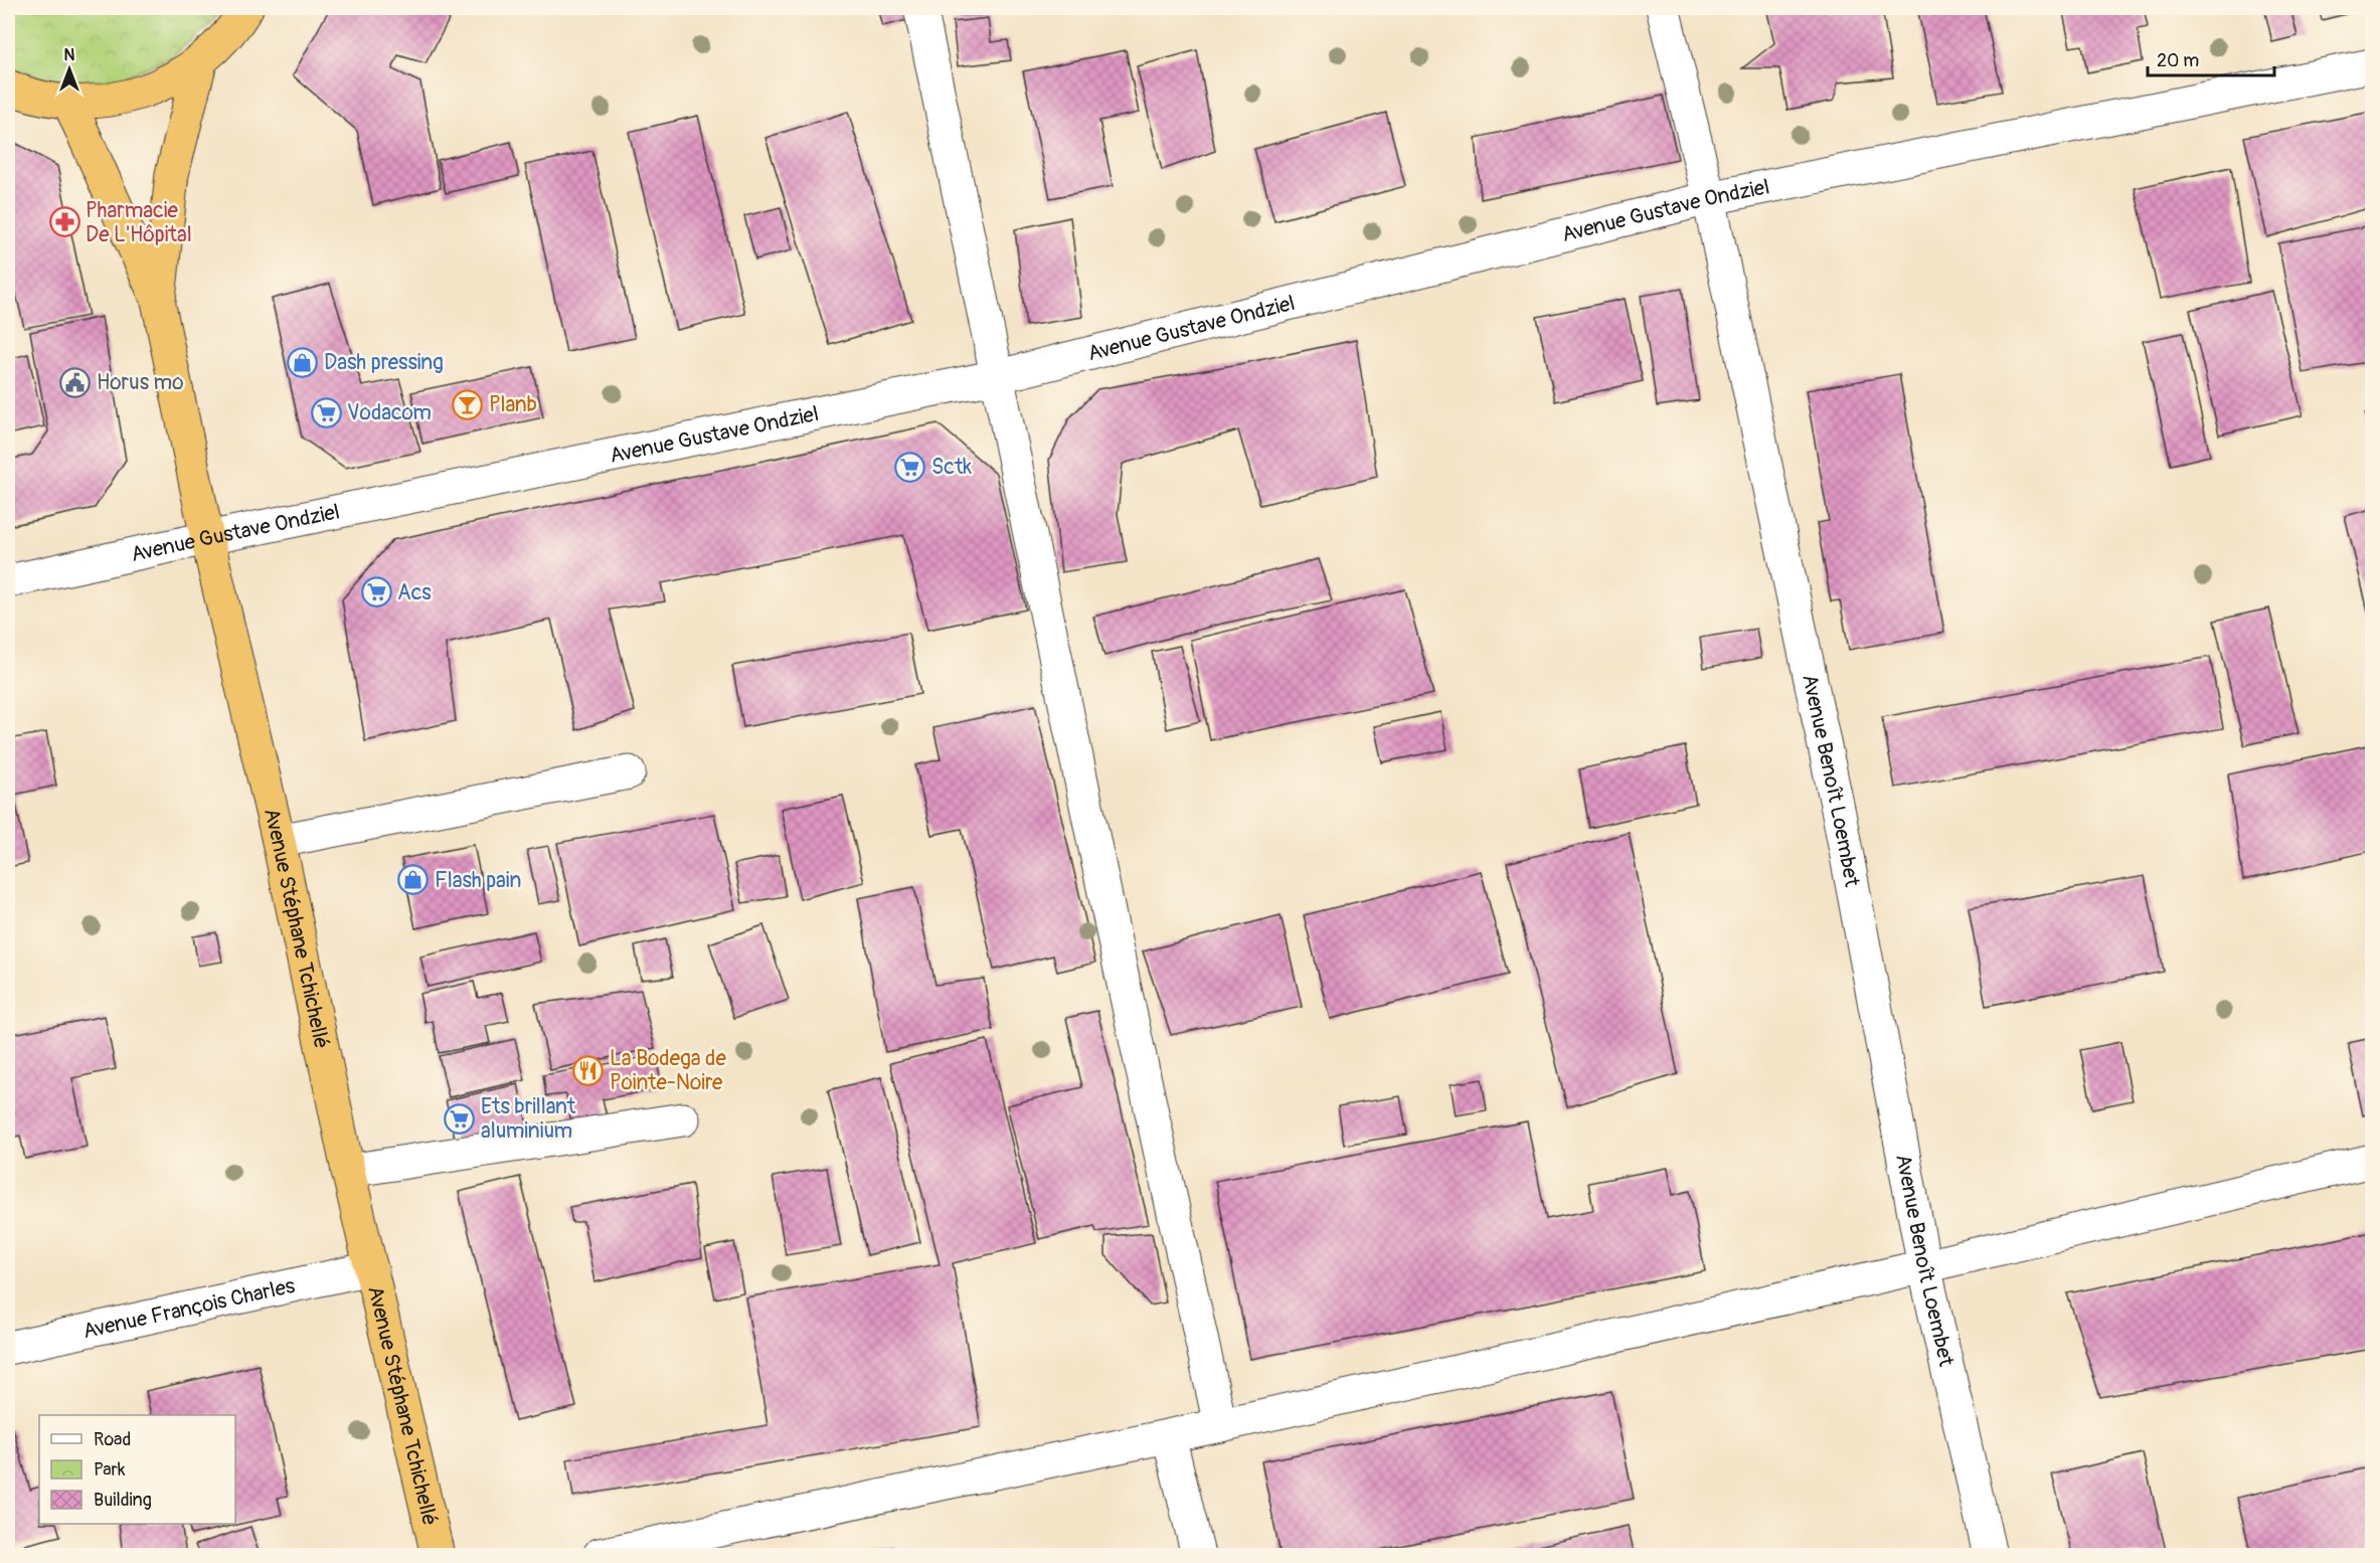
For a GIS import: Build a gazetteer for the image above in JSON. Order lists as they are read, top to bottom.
{
  "streets": {
    "highway": ["Avenue Stéphane Tchichellé"],
    "street": ["Avenue Gustave Ondziel", "Avenue Benoît Loembet", "Avenue François Charles"]
  },
  "crossings": [
    ["Avenue Gustave Ondziel", "Avenue Benoît Loembet"],
    ["Avenue Gustave Ondziel", "Avenue Stéphane Tchichellé"],
    ["Avenue Stéphane Tchichellé", "Avenue François Charles"]
  ],
  "places": {
    "pharmacy": ["Pharmacie De L'Hôpital"],
    "shop": ["Dash pressing", "Flash pain"],
    "public building": ["Horus mo"],
    "bar": ["Planb"],
    "supermarket": [
      "Vodacom",
      "Sctk",
      "Acs",
      "Ets brillant aluminium"
    ],
    "restaurant": ["La Bodega de Pointe-Noire"]
  },
  "legend": ["Road", "Park", "Building"],
  "scale_bar": "20 m",
  "north": "top"
}
